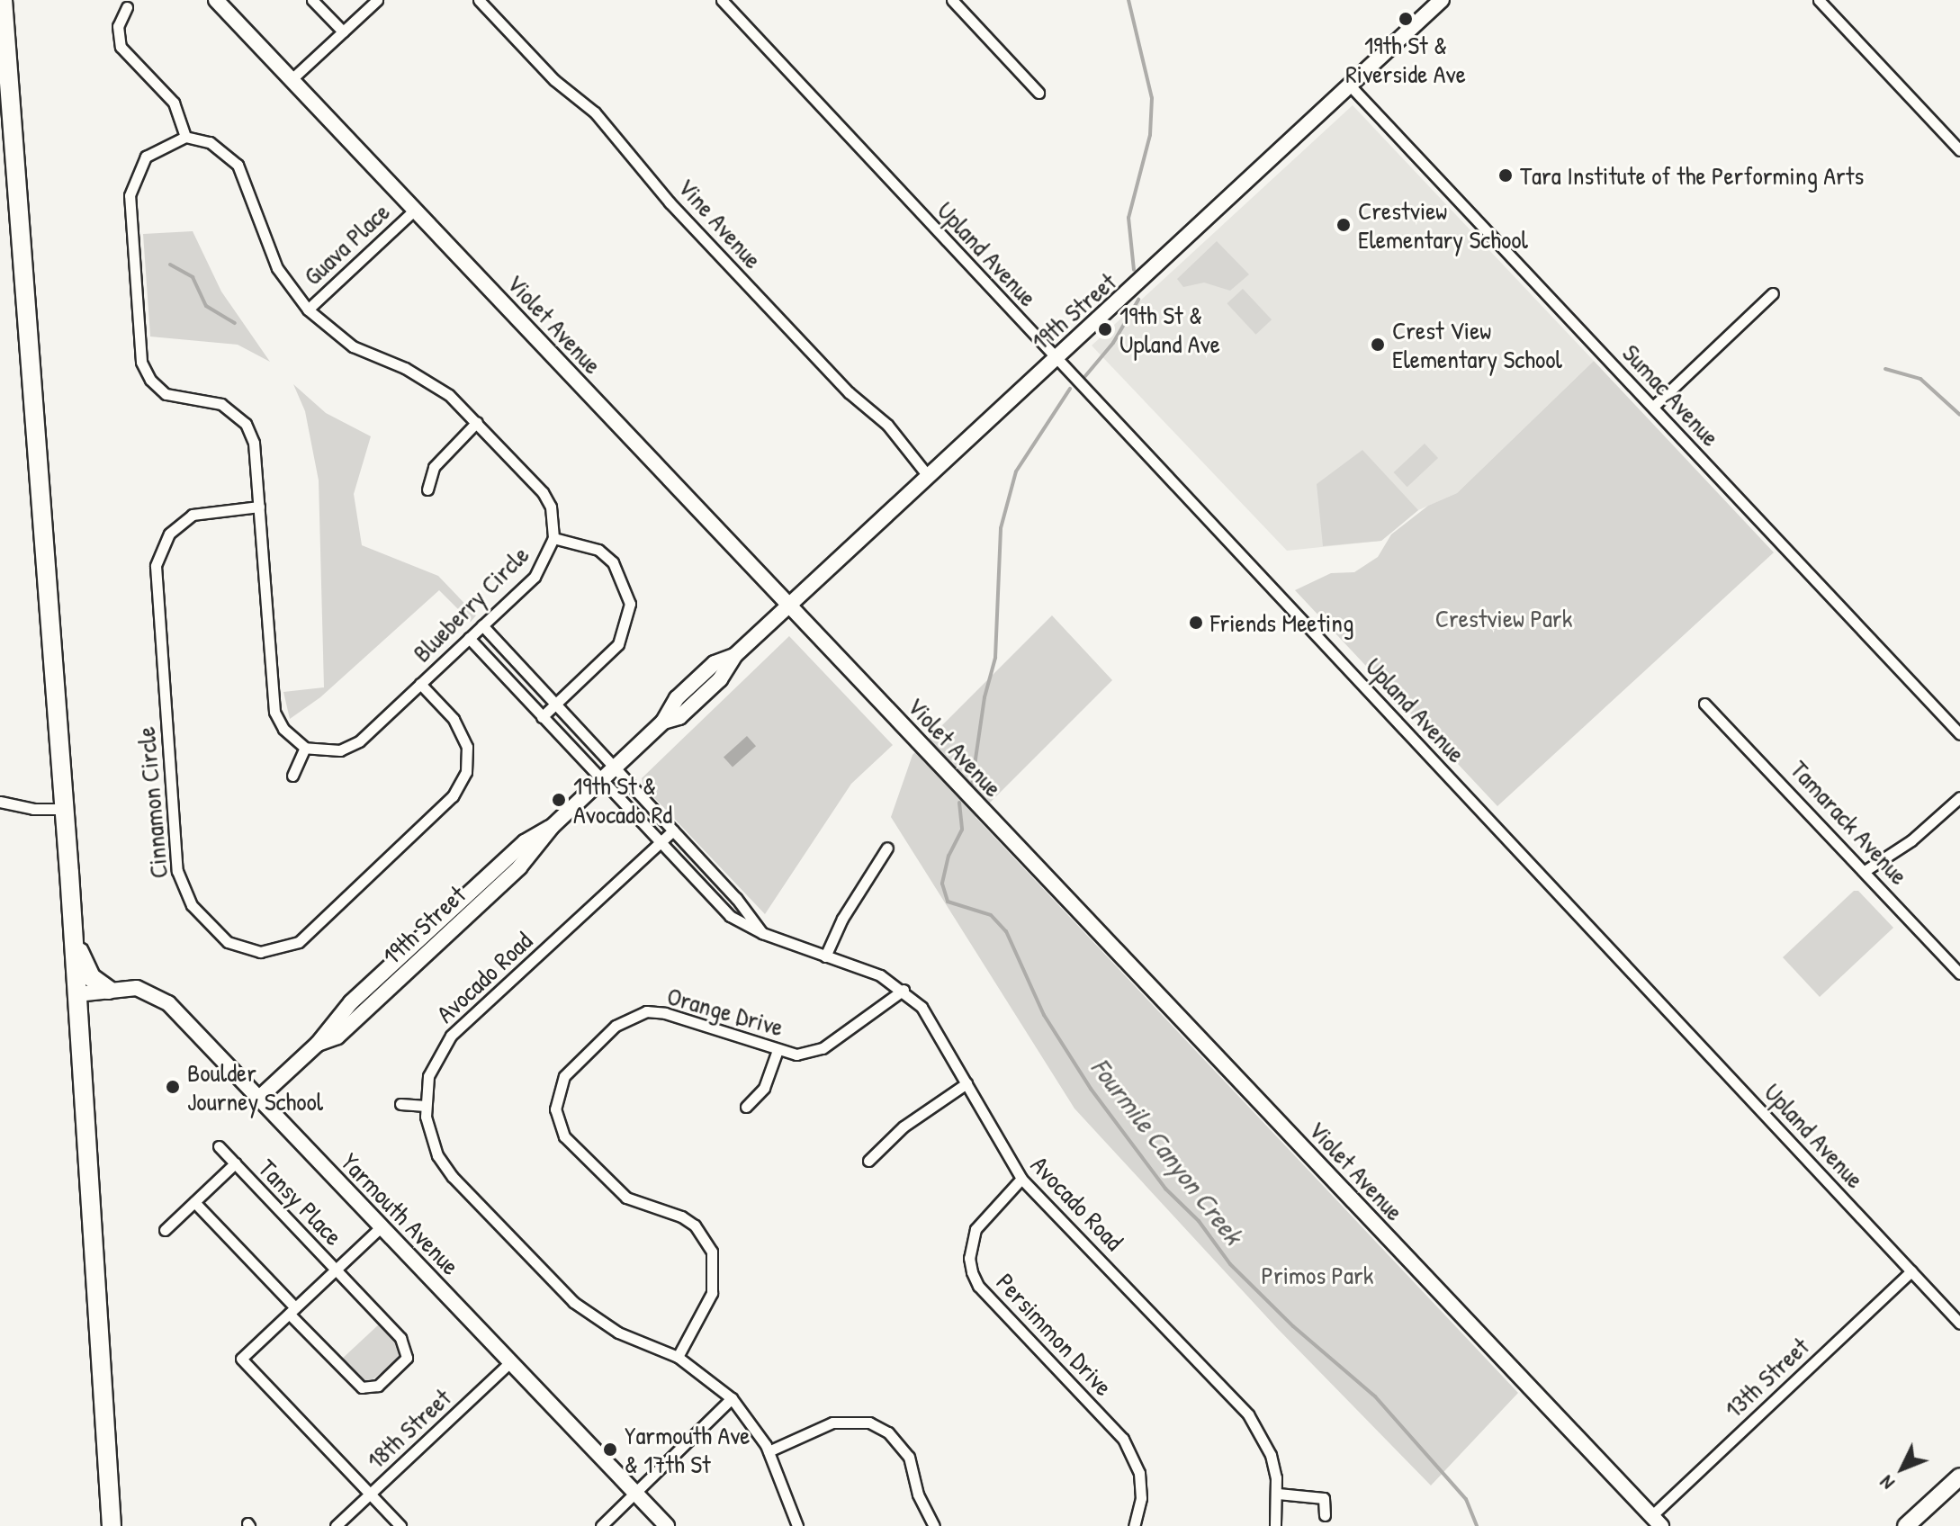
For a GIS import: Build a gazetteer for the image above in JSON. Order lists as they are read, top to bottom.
{
  "streets": {
    "street": [
      "Vine Avenue",
      "Guava Place",
      "Upland Avenue",
      "19th Street",
      "Violet Avenue",
      "Sumac Avenue",
      "Blueberry Circle",
      "Cinnamon Circle",
      "Tamarack Avenue",
      "Avocado Road",
      "Orange Drive",
      "Tansy Place",
      "Yarmouth Avenue",
      "Persimmon Drive",
      "13th Street",
      "18th Street"
    ]
  },
  "crossings": [
    ["Vine Avenue", "19th Street"],
    ["Guava Place", "Violet Avenue"],
    ["Guava Place", "Blueberry Circle"],
    ["Upland Avenue", "19th Street"],
    ["Upland Avenue", "13th Street"],
    ["19th Street", "Violet Avenue"],
    ["19th Street", "Sumac Avenue"],
    ["19th Street", "Avocado Road"],
    ["19th Street", "Yarmouth Avenue"],
    ["Violet Avenue", "13th Street"],
    ["Blueberry Circle", "Avocado Road"],
    ["Avocado Road", "Orange Drive"],
    ["Avocado Road", "Persimmon Drive"],
    ["Yarmouth Avenue", "18th Street"]
  ],
  "water": ["Fourmile Canyon Creek"],
  "parks": ["Crestview Park", "Primos Park"],
  "places": [
    "19th St & Riverside Ave",
    "Tara Institute of the Performing Arts",
    "Crestview Elementary School",
    "19th St & Upland Ave",
    "Crest View Elementary School",
    "Friends Meeting",
    "19th St & Avocado Rd",
    "Boulder Journey School",
    "Yarmouth Ave & 17th St"
  ],
  "north": "bottom left"
}
